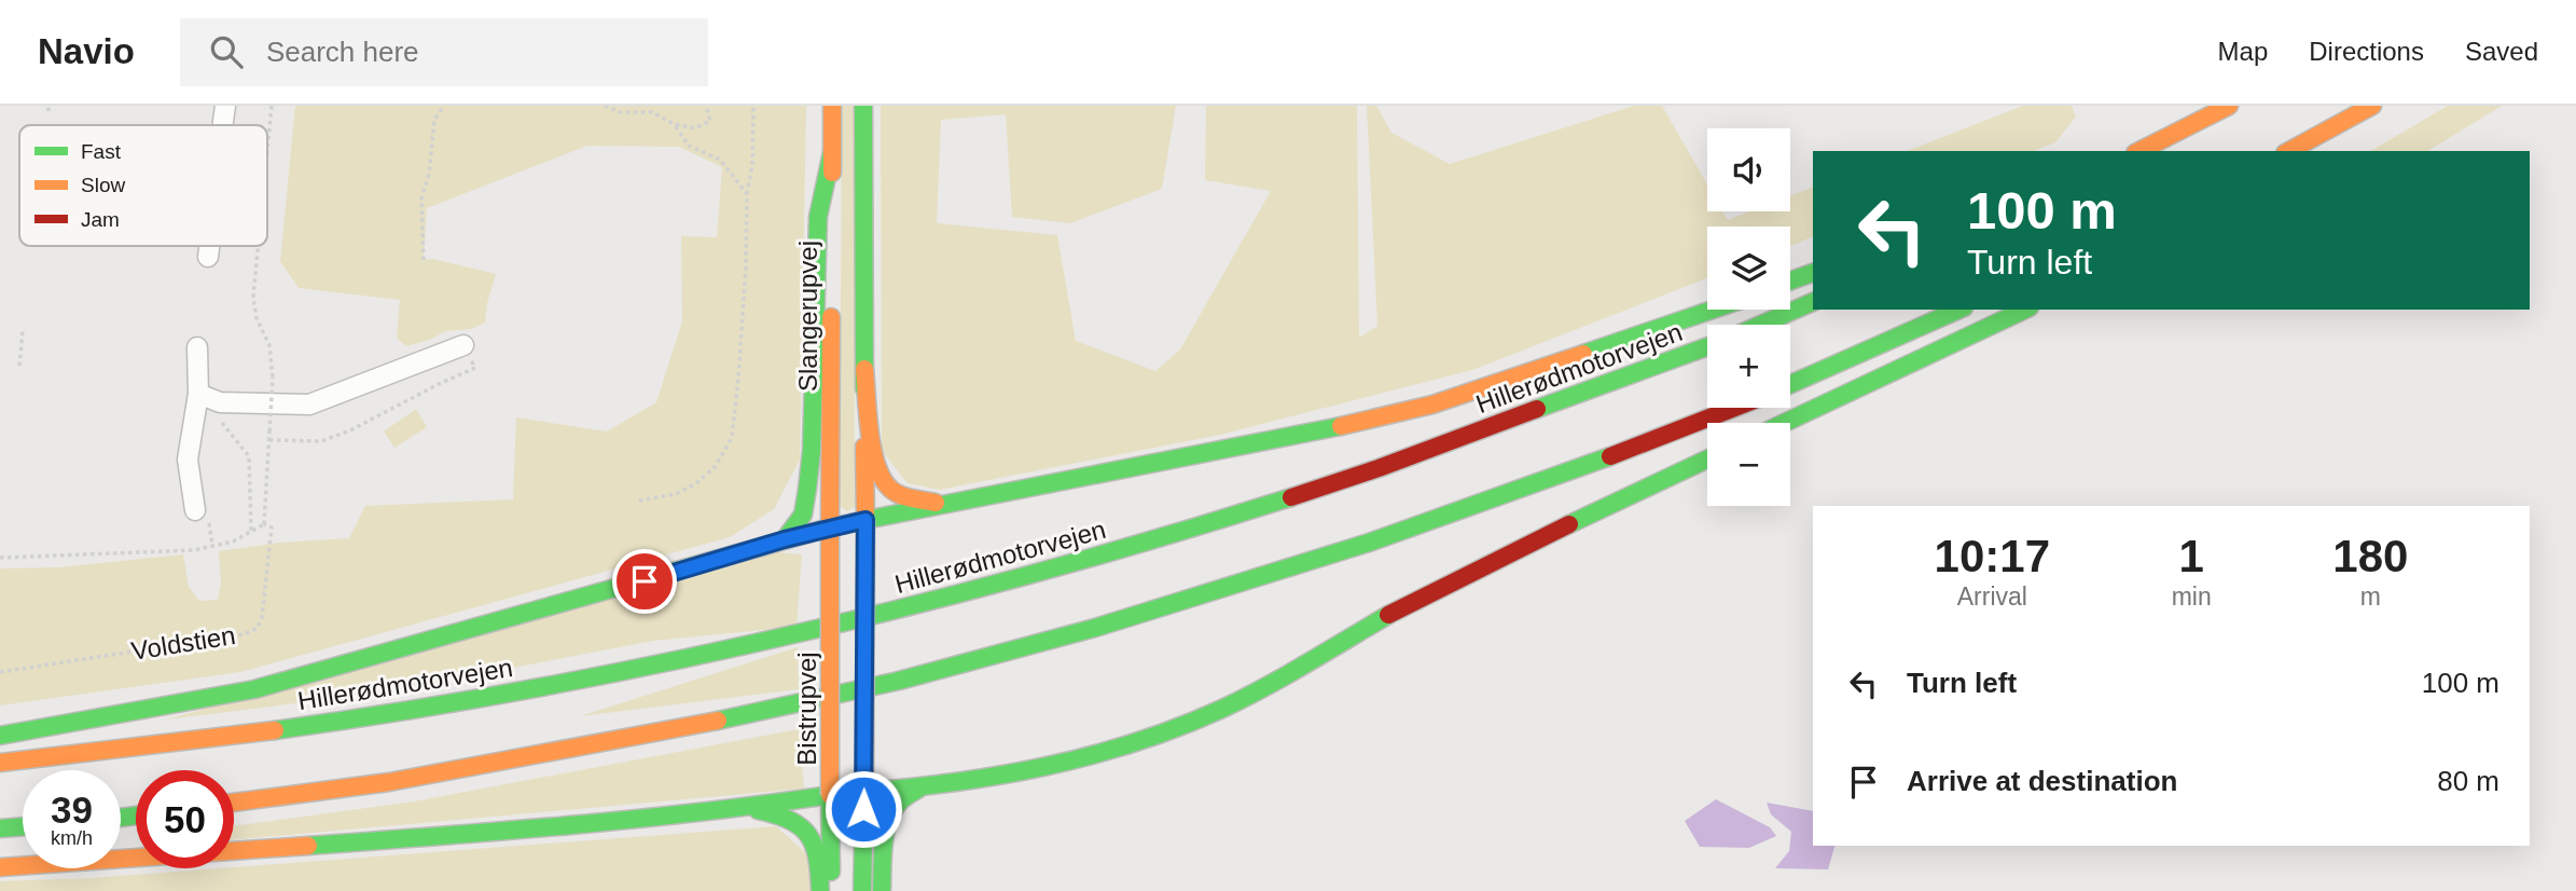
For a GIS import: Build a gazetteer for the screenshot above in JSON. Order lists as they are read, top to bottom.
{
  "streets": {
    "main road": ["Slangerupvej", "Hillerødmotorvejen", "Bistrupvej"],
    "path": ["Voldstien"]
  },
  "crossings": [
    ["Slangerupvej", "Bistrupvej"]
  ],
  "legend": ["Fast", "Slow", "Jam"],
  "page": {
    "header": "Navio",
    "search": "Search here",
    "nav": ["Map", "Directions", "Saved"],
    "map_buttons": ["+", "−"],
    "turn": ["100 m", "Turn left"],
    "eta": [
      "10:17",
      "Arrival",
      "1",
      "min",
      "180",
      "m"
    ],
    "list": [
      {
        "name": "Turn left",
        "value": "100 m"
      },
      {
        "name": "Arrive at destination",
        "value": "80 m"
      }
    ],
    "speed": "39 km/h",
    "limit": "50"
  }
}
